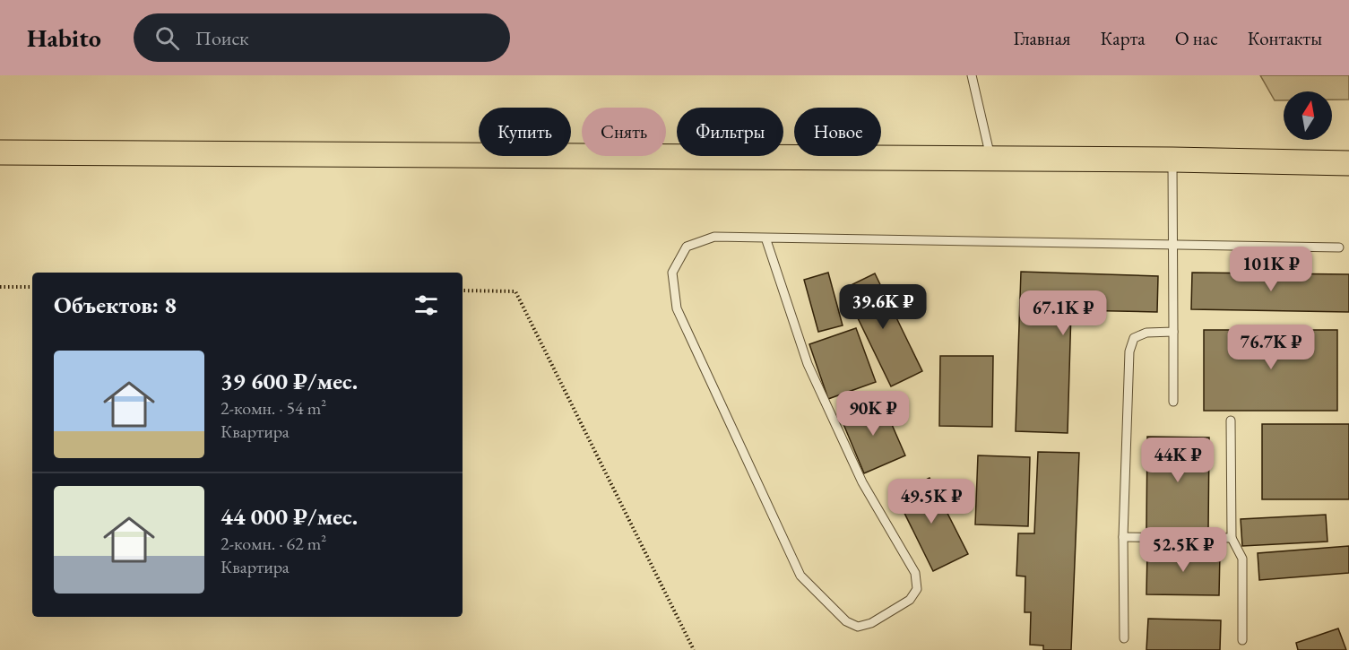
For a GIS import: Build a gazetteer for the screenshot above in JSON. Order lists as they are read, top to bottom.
{
  "north": "top",
  "page": {
    "header": "Habito",
    "search": "Поиск",
    "nav": [
      "Главная",
      "Карта",
      "О нас",
      "Контакты"
    ],
    "chip": [
      "Купить",
      "Снять",
      "Фильтры",
      "Новое"
    ],
    "price": [
      "101K ₽",
      "39.6K ₽",
      "67.1K ₽",
      "76.7K ₽",
      "90K ₽",
      "44K ₽",
      "49.5K ₽",
      "52.5K ₽"
    ],
    "heading": "Объектов: 8",
    "list": [
      {
        "name": "39 600 ₽/мес.",
        "note": "2-комн. · 54 m² · Квартира"
      },
      {
        "name": "44 000 ₽/мес.",
        "note": "2-комн. · 62 m² · Квартира"
      }
    ]
  }
}
